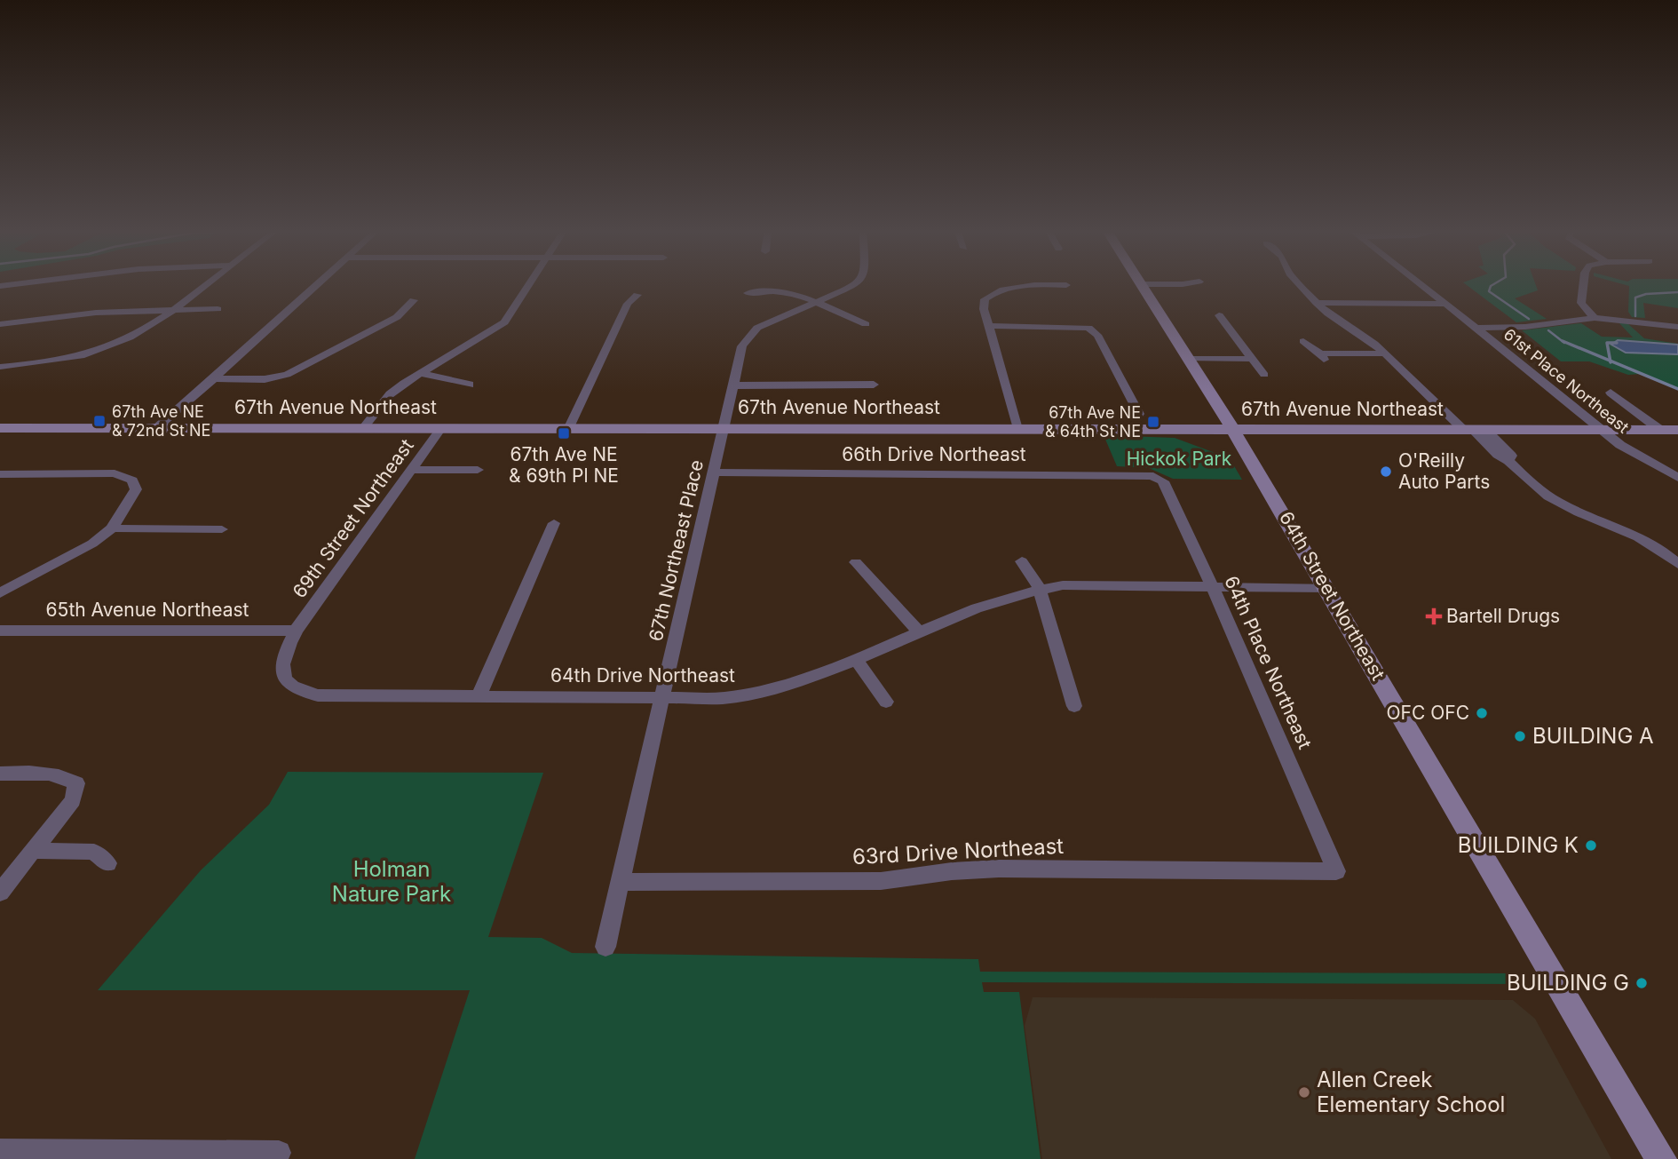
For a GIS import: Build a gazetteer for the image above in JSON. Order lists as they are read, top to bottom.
{
  "streets": {
    "main road": ["67th Avenue Northeast", "64th Street Northeast"],
    "street": [
      "61st Place Northeast",
      "66th Drive Northeast",
      "69th Street Northeast",
      "67th Northeast Place",
      "65th Avenue Northeast",
      "64th Place Northeast",
      "64th Drive Northeast",
      "63rd Drive Northeast"
    ]
  },
  "crossings": [
    ["61st Place Northeast", "67th Avenue Northeast"],
    ["67th Avenue Northeast", "69th Street Northeast"],
    ["67th Avenue Northeast", "67th Northeast Place"],
    ["67th Avenue Northeast", "64th Street Northeast"],
    ["66th Drive Northeast", "67th Northeast Place"],
    ["66th Drive Northeast", "64th Place Northeast"],
    ["69th Street Northeast", "65th Avenue Northeast"],
    ["69th Street Northeast", "64th Drive Northeast"],
    ["67th Northeast Place", "64th Drive Northeast"],
    ["67th Northeast Place", "63rd Drive Northeast"],
    ["64th Street Northeast", "64th Drive Northeast"],
    ["65th Avenue Northeast", "64th Drive Northeast"],
    ["64th Place Northeast", "64th Drive Northeast"],
    ["64th Place Northeast", "63rd Drive Northeast"]
  ],
  "parks": ["Hickok Park", "Holman Nature Park"],
  "places": {
    "transit": ["67th Ave NE & 72nd St NE", "67th Ave NE & 64th St NE", "67th Ave NE & 69th Pl NE"],
    "other": [
      "O'Reilly Auto Parts",
      "OFC OFC",
      "BUILDING A",
      "BUILDING K",
      "BUILDING G",
      "Allen Creek Elementary School"
    ],
    "health": ["Bartell Drugs"]
  }
}
